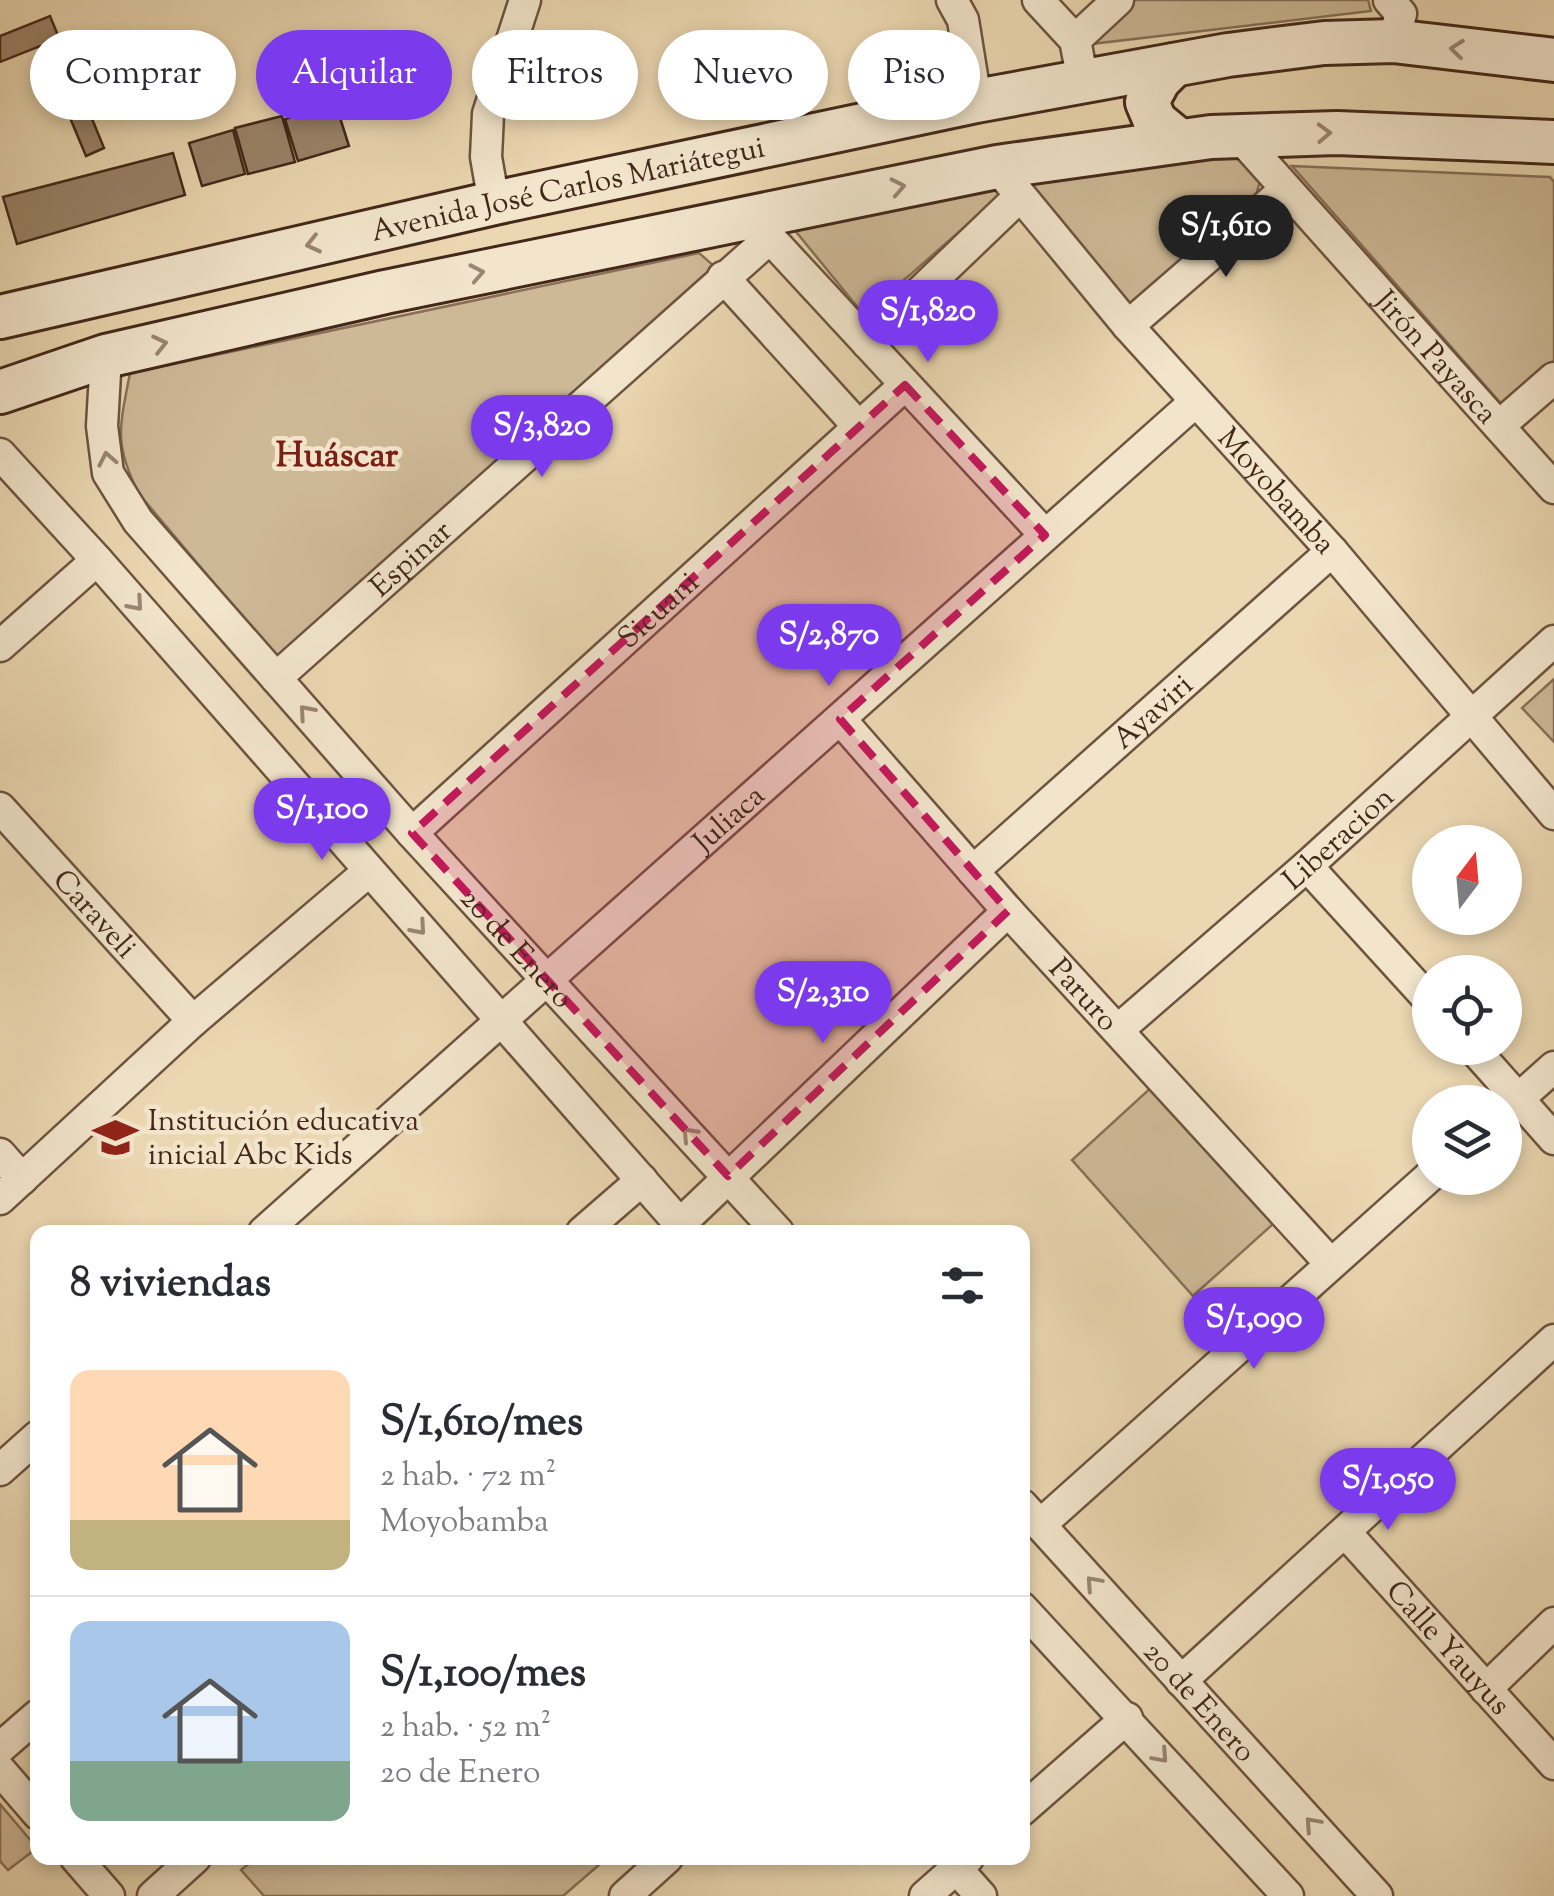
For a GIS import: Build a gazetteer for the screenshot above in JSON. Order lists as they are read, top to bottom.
{
  "streets": {
    "main road": ["Avenida José Carlos Mariátegui"],
    "street": [
      "Jirón Payasca",
      "Moyobamba",
      "Espinar",
      "Sicuani",
      "Ayaviri",
      "Juliaca",
      "Liberacion",
      "Caraveli",
      "20 de Enero",
      "Paruro",
      "Calle Yauyus"
    ]
  },
  "crossings": [
    ["Moyobamba", "Ayaviri"],
    ["Moyobamba", "Juliaca"],
    ["Moyobamba", "Liberacion"],
    ["Espinar", "20 de Enero"],
    ["Sicuani", "20 de Enero"],
    ["Ayaviri", "Paruro"],
    ["Juliaca", "20 de Enero"],
    ["Juliaca", "Paruro"],
    ["Liberacion", "Paruro"]
  ],
  "districts": ["Huáscar"],
  "places": {
    "school or university": ["Institución educativa inicial Abc Kids"]
  },
  "north": "top",
  "page": {
    "chip": [
      "Comprar",
      "Alquilar",
      "Filtros",
      "Nuevo",
      "Piso"
    ],
    "price": [
      "S/1,610",
      "S/1,820",
      "S/3,820",
      "S/2,870",
      "S/1,100",
      "S/2,310",
      "S/1,090",
      "S/1,050"
    ],
    "heading": "8 viviendas",
    "list": [
      {
        "name": "S/1,610/mes",
        "note": "2 hab. · 72 m² · Moyobamba"
      },
      {
        "name": "S/1,100/mes",
        "note": "2 hab. · 52 m² · 20 de Enero"
      }
    ]
  }
}
